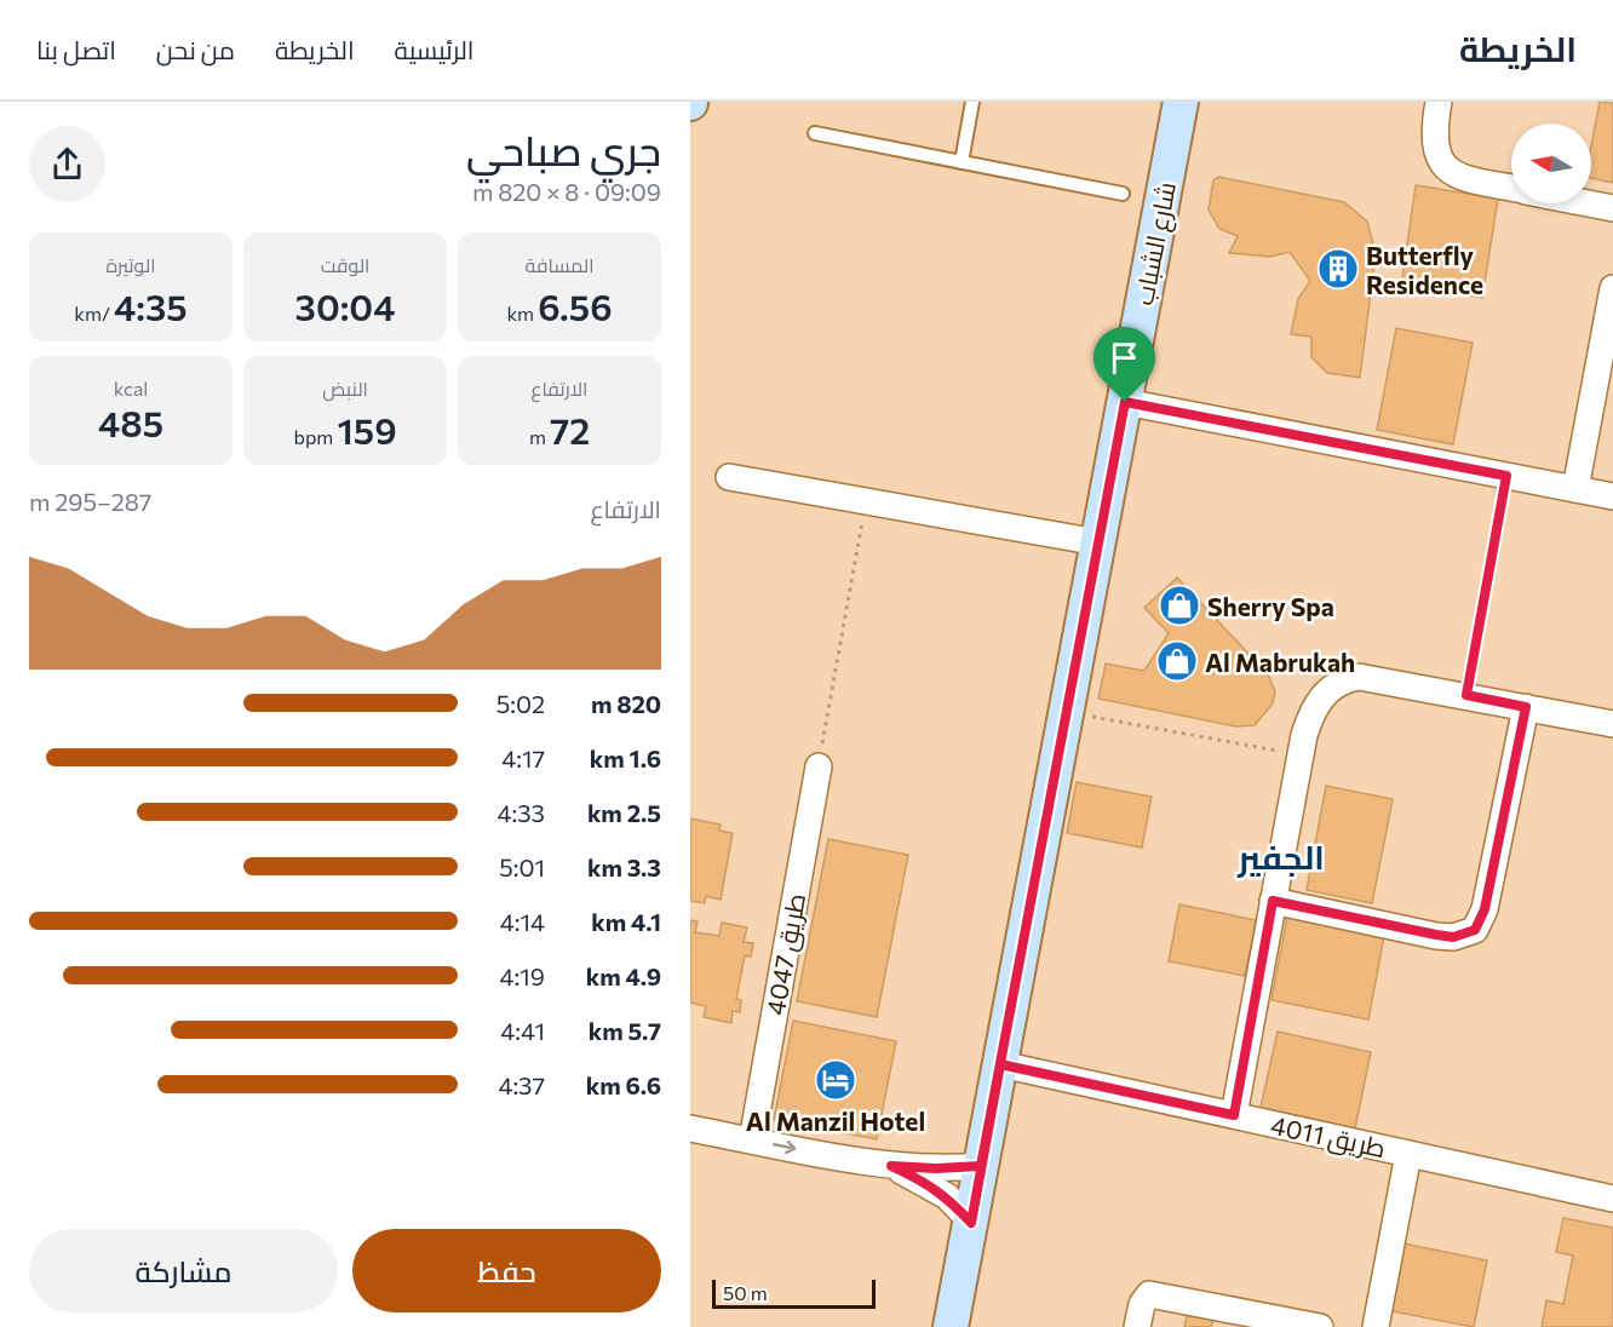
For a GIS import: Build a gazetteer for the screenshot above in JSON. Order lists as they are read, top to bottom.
{
  "streets": {
    "street": ["شارع الشباب", "طريق 4047", "طريق 4011"]
  },
  "crossings": [
    ["شارع الشباب", "طريق 4011"]
  ],
  "districts": ["الجفير"],
  "places": {
    "building": ["Butterfly Residence"],
    "shop": ["Sherry Spa", "Al Mabrukah"],
    "hotel": ["Al Manzil Hotel"]
  },
  "scale_bar": "50 m",
  "north": "left",
  "page": {
    "header": "الخريطة",
    "nav": [
      "الرئيسية",
      "الخريطة",
      "من نحن",
      "اتصل بنا"
    ],
    "heading": ["جري صباحي", "09:09 · 8 × 820 m"],
    "stats": [
      ["المسافة", "6.56 km"],
      ["الوقت", "30:04"],
      ["الوتيرة", "4:35 /km"],
      ["الارتفاع", "72 m"],
      ["النبض", "159 bpm"],
      ["kcal", "485"]
    ],
    "chart": ["الارتفاع", "287–295 m"],
    "list": [
      {
        "name": "820 m",
        "note": "5:02"
      },
      {
        "name": "1.6 km",
        "note": "4:17"
      },
      {
        "name": "2.5 km",
        "note": "4:33"
      },
      {
        "name": "3.3 km",
        "note": "5:01"
      },
      {
        "name": "4.1 km",
        "note": "4:14"
      },
      {
        "name": "4.9 km",
        "note": "4:19"
      },
      {
        "name": "5.7 km",
        "note": "4:41"
      },
      {
        "name": "6.6 km",
        "note": "4:37"
      }
    ],
    "buttons": ["حفظ", "مشاركة"],
    "scale": "50 m"
  }
}
